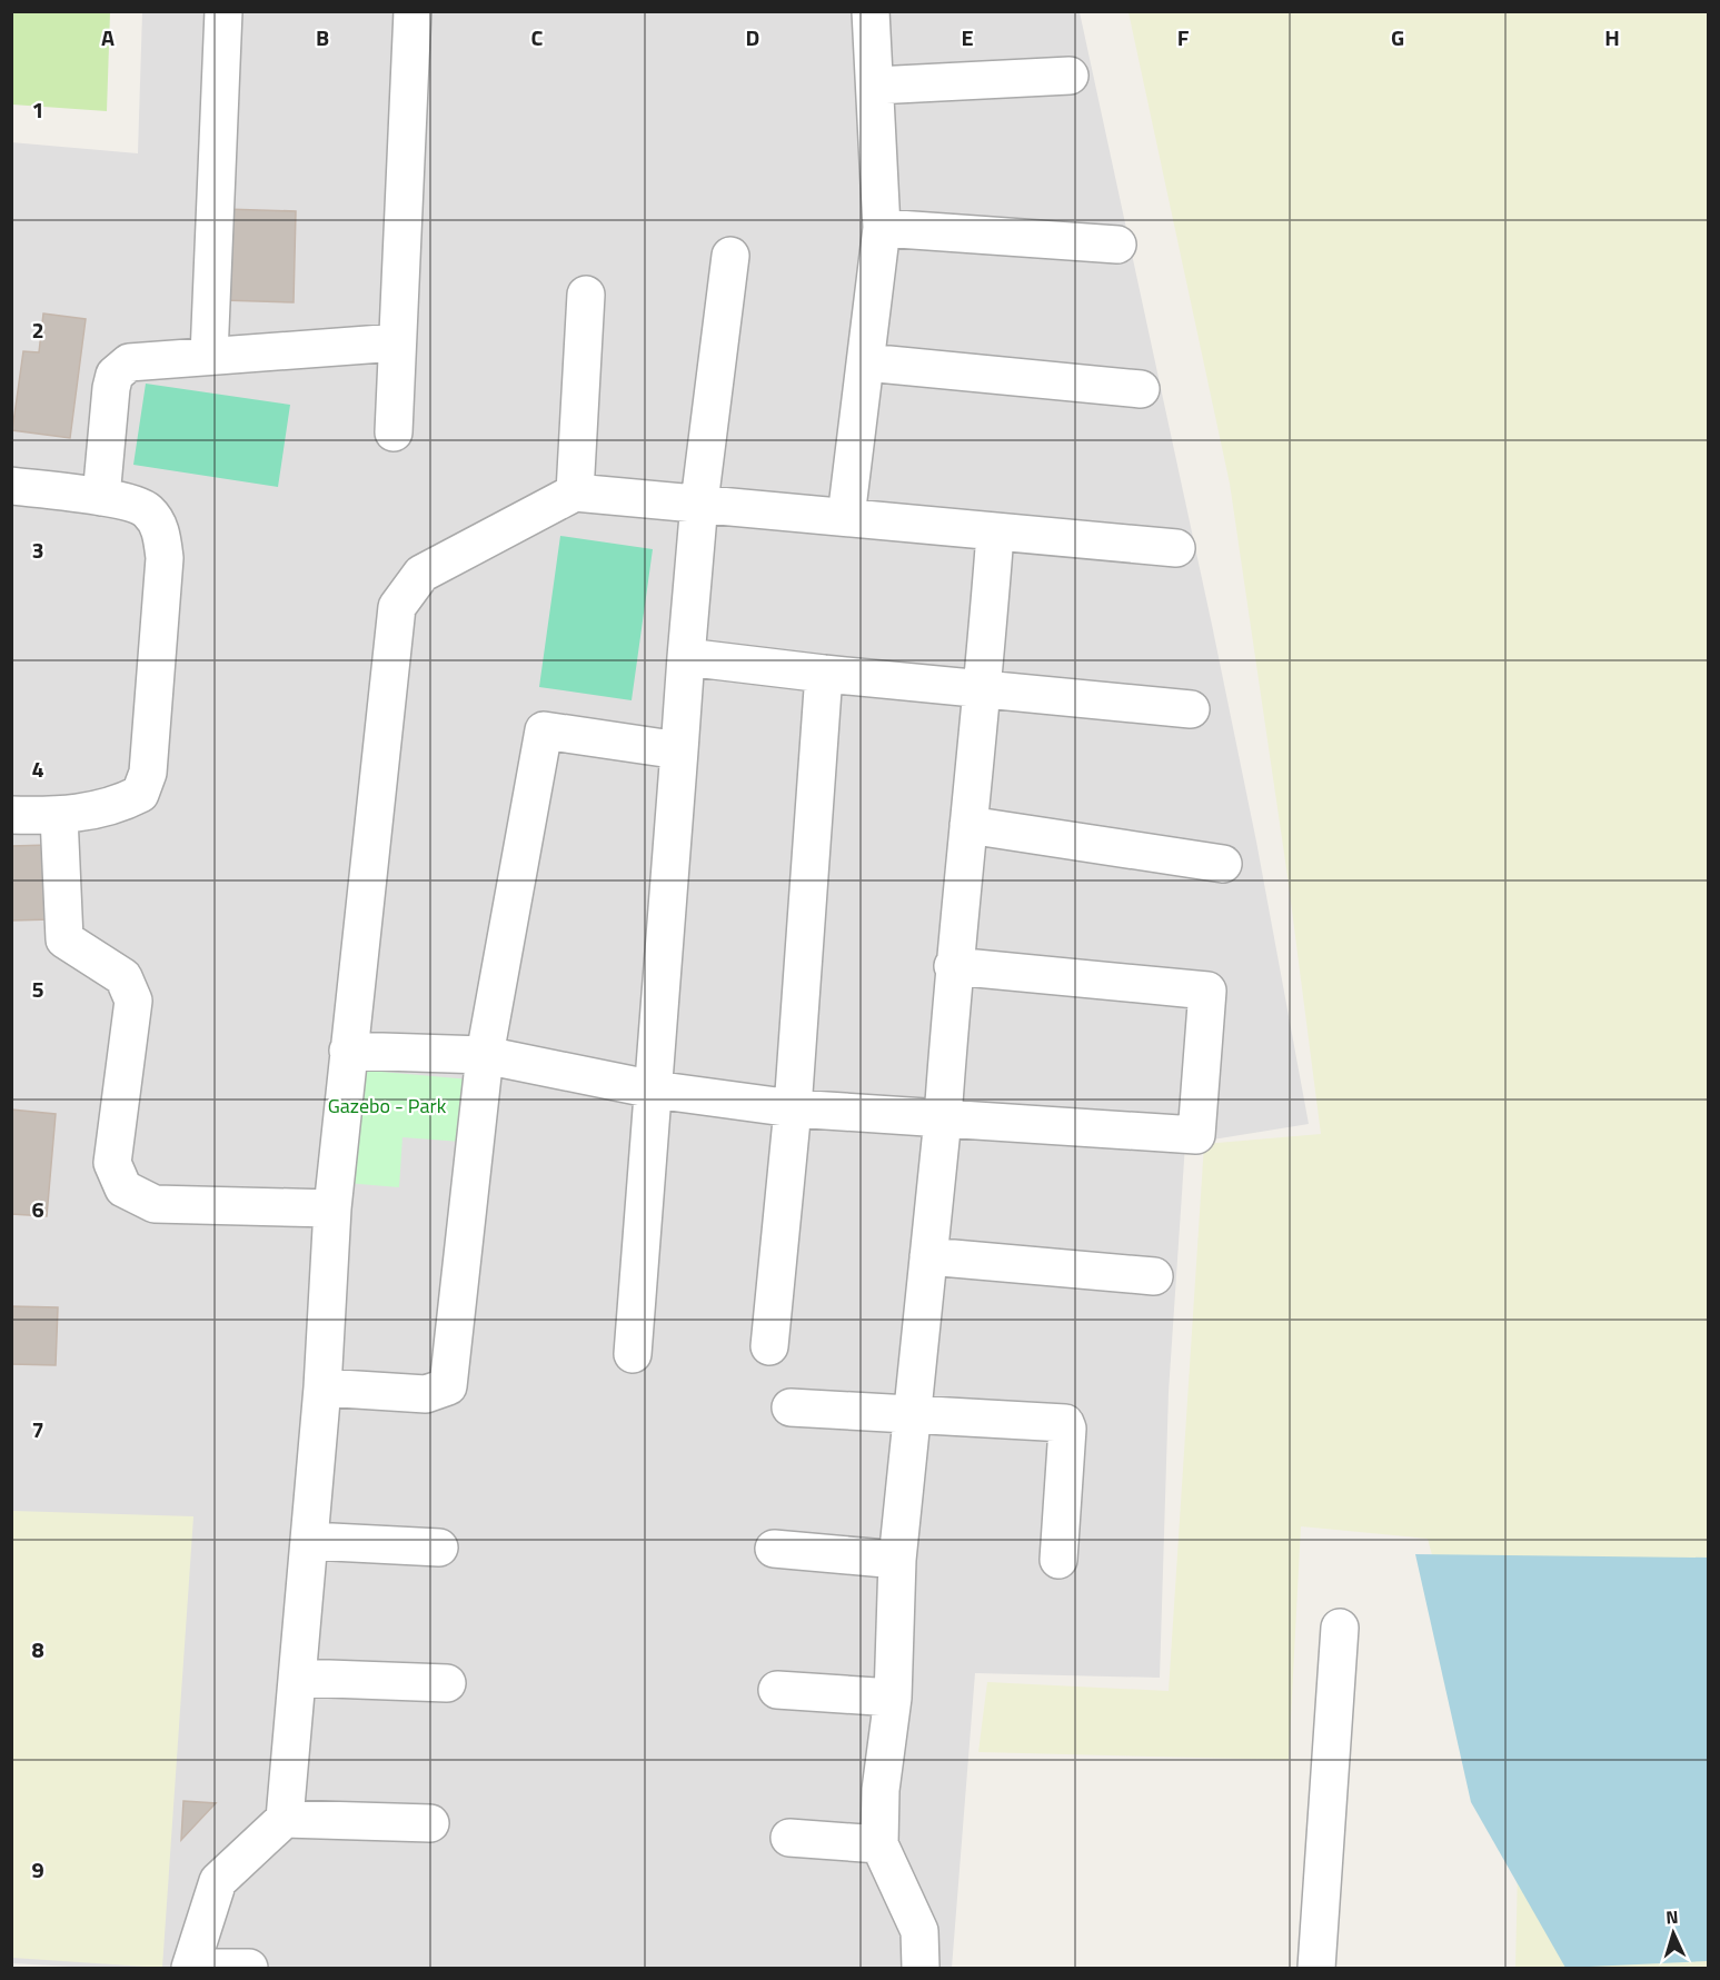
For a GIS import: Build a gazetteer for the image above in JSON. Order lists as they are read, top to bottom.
{
  "parks": ["Gazebo - Park"],
  "north": "top",
  "grid": {
    "columns": [
      "A",
      "B",
      "C",
      "D",
      "E",
      "F",
      "G",
      "H"
    ],
    "rows": [
      "1",
      "2",
      "3",
      "4",
      "5",
      "6",
      "7",
      "8",
      "9"
    ]
  }
}
